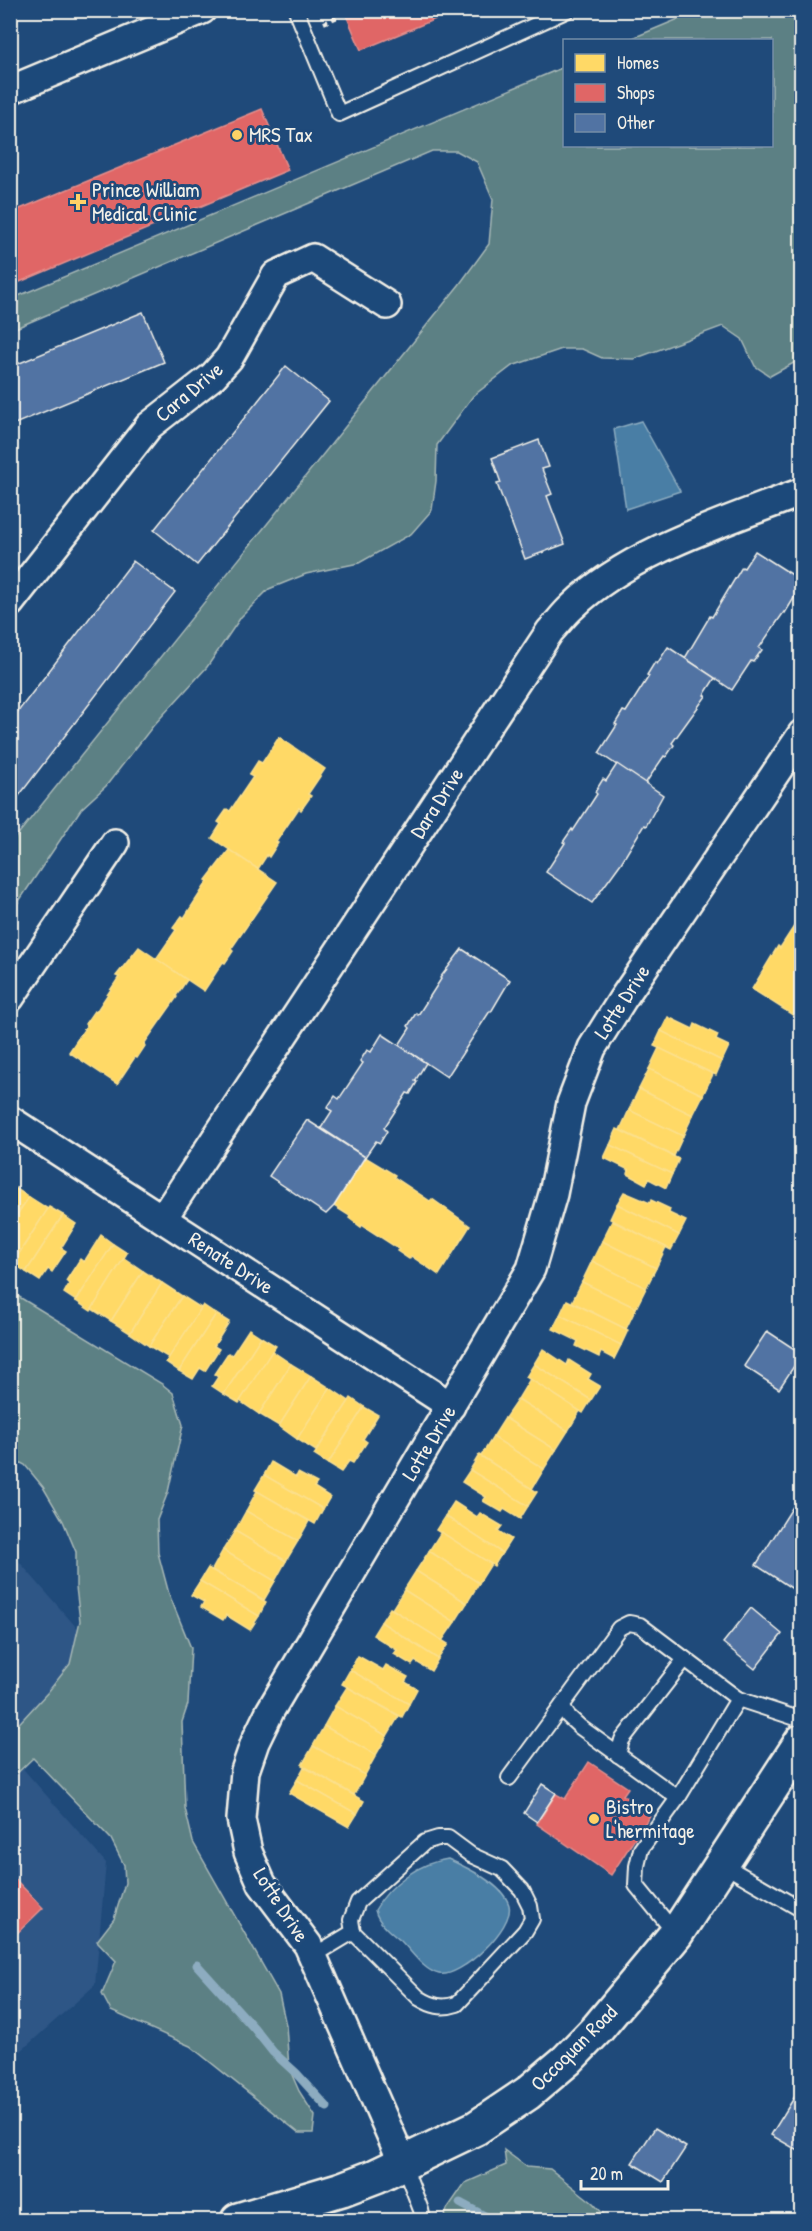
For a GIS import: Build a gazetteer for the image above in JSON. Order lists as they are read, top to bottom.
{
  "streets": {
    "street": [
      "Cara Drive",
      "Dara Drive",
      "Lotte Drive",
      "Renate Drive",
      "Occoquan Road"
    ]
  },
  "crossings": [
    ["Dara Drive", "Renate Drive"],
    ["Lotte Drive", "Renate Drive"],
    ["Lotte Drive", "Occoquan Road"]
  ],
  "places": {
    "other": ["MRS Tax", "Bistro L'hermitage"],
    "health": ["Prince William Medical Clinic"]
  },
  "legend": ["Homes", "Shops", "Other"],
  "scale_bar": "20 m"
}
